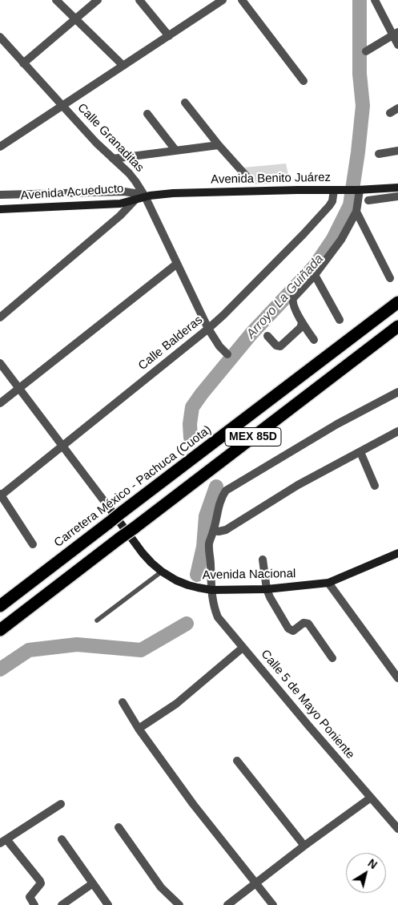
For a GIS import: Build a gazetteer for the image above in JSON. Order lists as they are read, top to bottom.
{
  "streets": {
    "highway": ["MEX 85D", "Carretera México - Pachuca (Cuota)"],
    "main road": ["Avenida Benito Juárez", "Avenida Acueducto", "Avenida Nacional"],
    "street": ["Calle Granaditas", "Calle Balderas", "Calle 5 de Mayo Poniente"]
  },
  "crossings": [
    ["Calle Granaditas", "Avenida Benito Juárez"],
    ["Calle Granaditas", "Avenida Acueducto"],
    ["Calle Granaditas", "Calle Balderas"],
    ["Avenida Benito Juárez", "Avenida Acueducto"],
    ["Avenida Benito Juárez", "Calle Balderas"],
    ["Avenida Nacional", "Calle 5 de Mayo Poniente"]
  ],
  "water": ["Arroyo La Guiñada"],
  "north": "top right"
}
